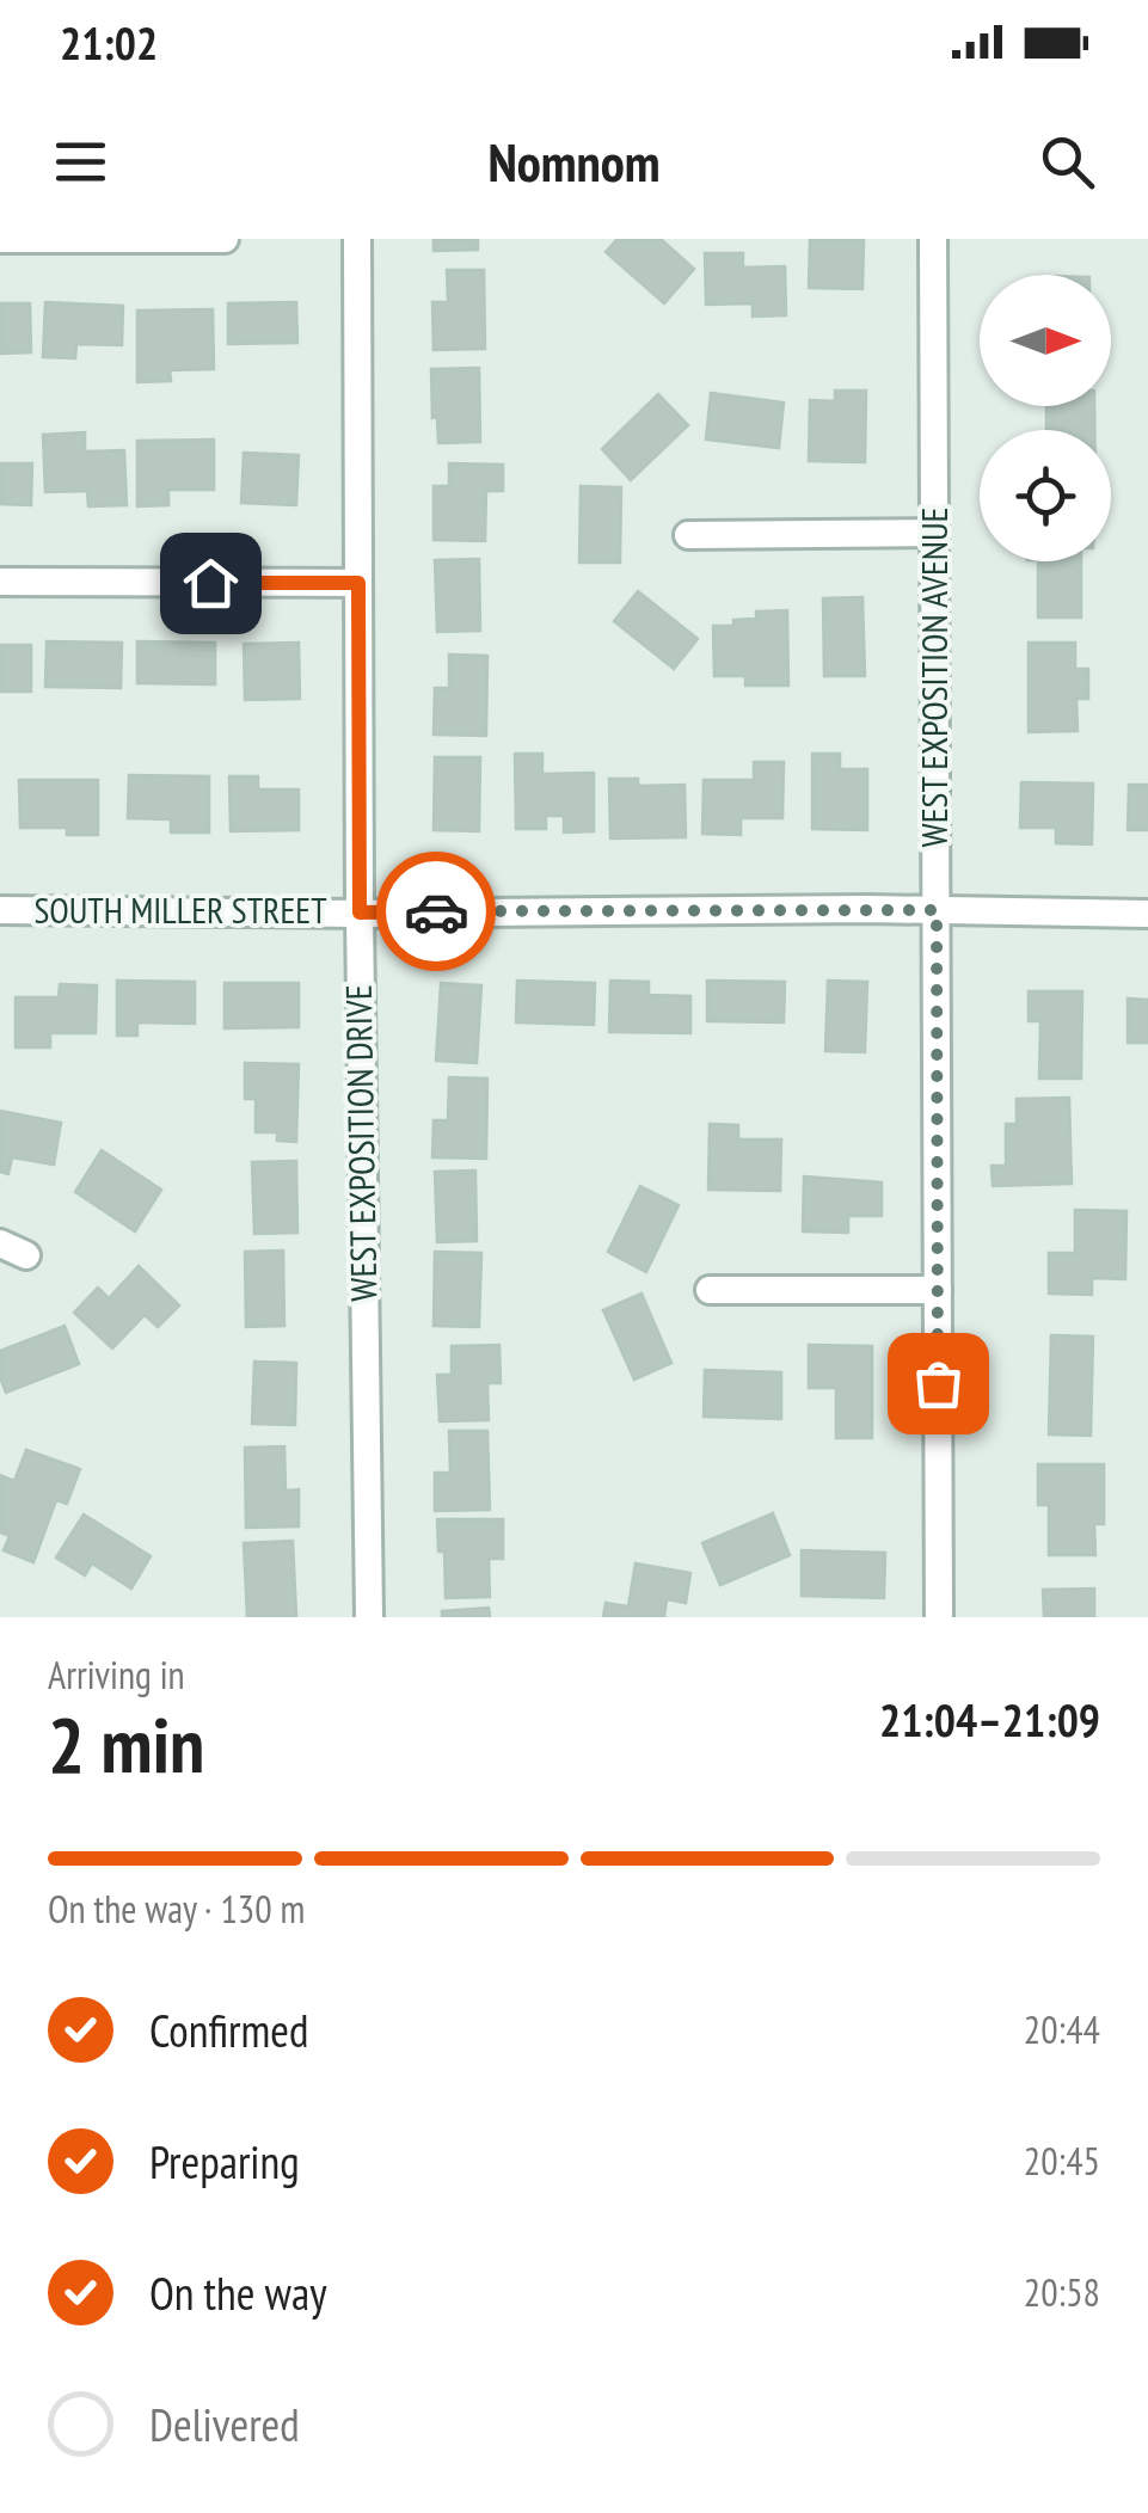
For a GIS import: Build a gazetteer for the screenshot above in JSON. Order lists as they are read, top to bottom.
{
  "streets": {
    "street": ["WEST EXPOSITION AVENUE", "SOUTH MILLER STREET", "WEST EXPOSITION DRIVE"]
  },
  "crossings": [
    ["WEST EXPOSITION AVENUE", "SOUTH MILLER STREET"],
    ["SOUTH MILLER STREET", "WEST EXPOSITION DRIVE"]
  ],
  "north": "right",
  "page": {
    "status": "21:02",
    "header": "Nomnom",
    "heading": ["2 min", "Arriving in", "21:04–21:09"],
    "bar": "On the way · 130 m",
    "list": [
      ["Confirmed", "20:44"],
      ["Preparing", "20:45"],
      ["On the way", "20:58"],
      "Delivered"
    ]
  }
}
